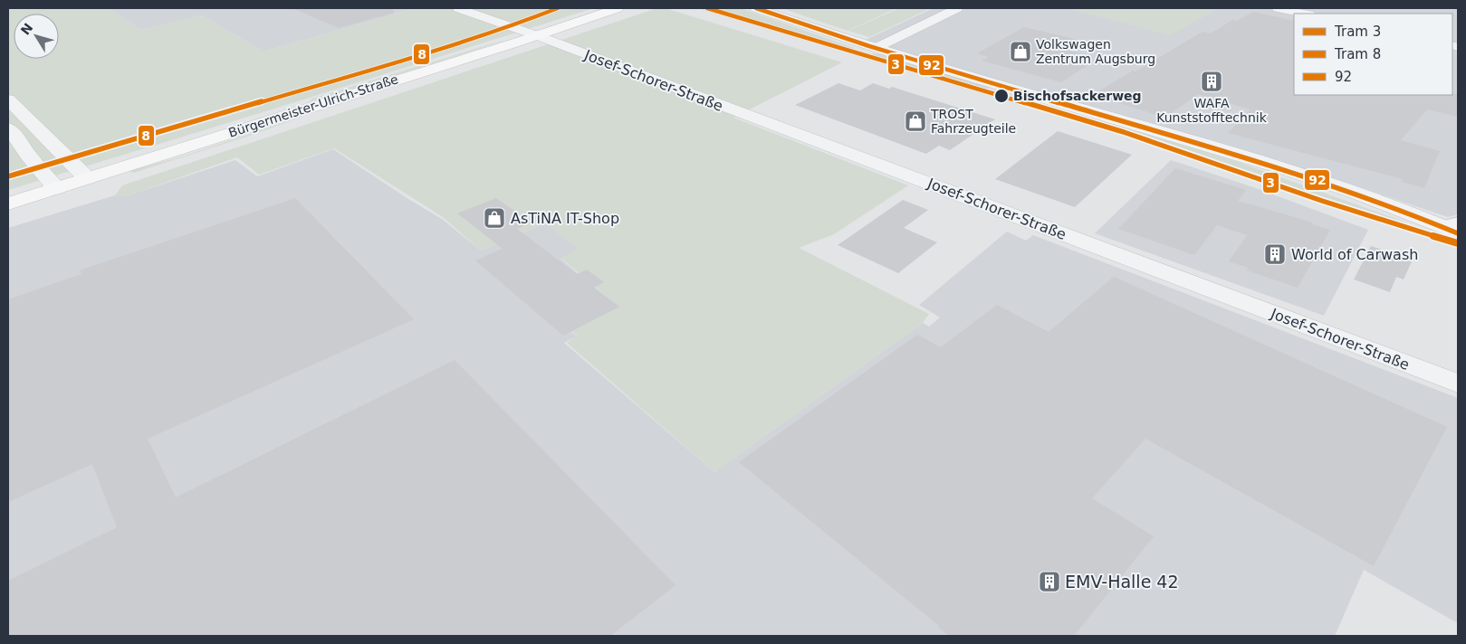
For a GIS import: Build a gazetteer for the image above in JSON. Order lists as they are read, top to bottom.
{
  "streets": {
    "main road": ["Bürgermeister-Ulrich-Straße"],
    "street": ["Josef-Schorer-Straße"]
  },
  "crossings": [
    ["Josef-Schorer-Straße", "Bürgermeister-Ulrich-Straße"]
  ],
  "places": {
    "shop": ["Volkswagen Zentrum Augsburg", "TROST Fahrzeugteile", "AsTiNA IT-Shop"],
    "building": ["WAFA Kunststofftechnik", "World of Carwash", "EMV-Halle 42"],
    "other": ["Bischofsackerweg"]
  },
  "lines": ["tram line 3", "tram line 8", "transit line 92"],
  "legend": ["Tram 3", "Tram 8", "92"],
  "north": "top left"
}
